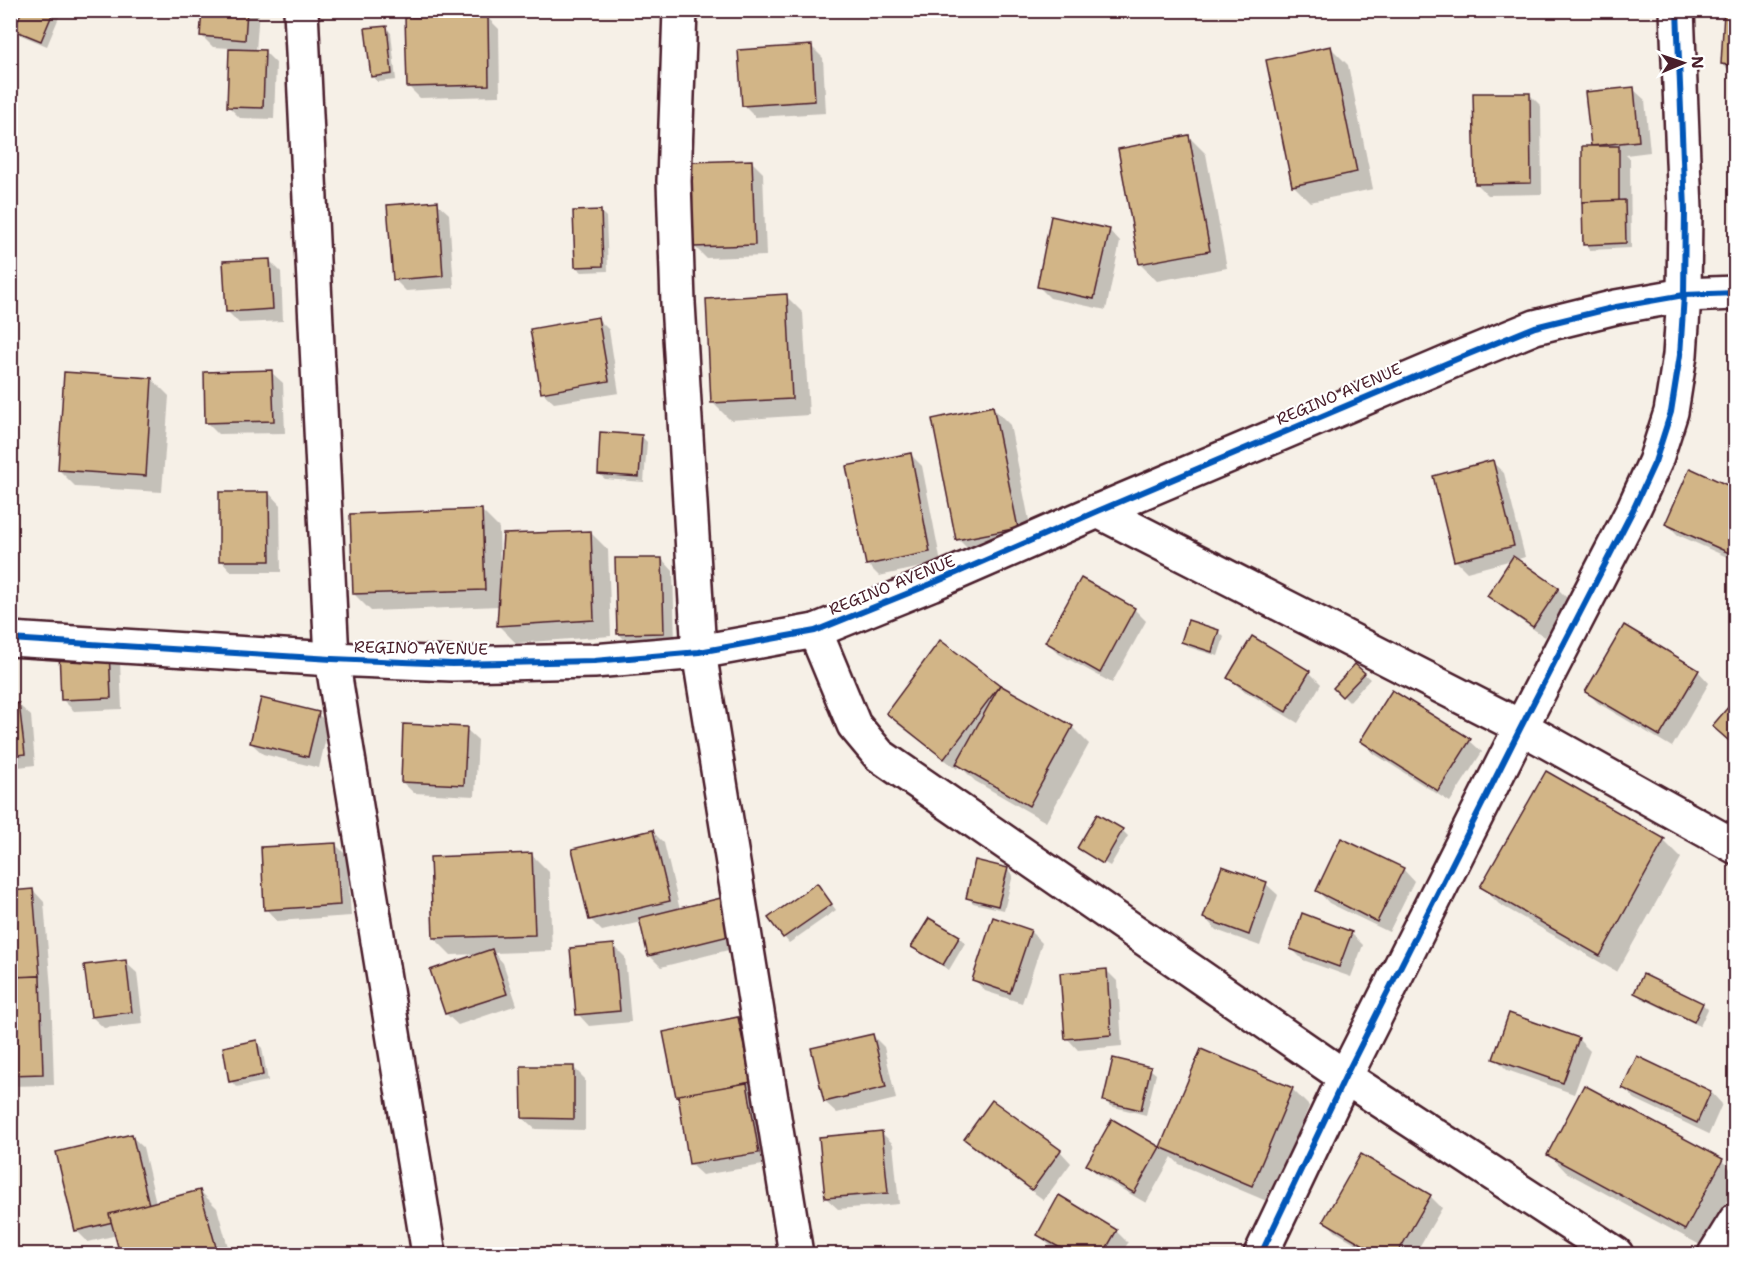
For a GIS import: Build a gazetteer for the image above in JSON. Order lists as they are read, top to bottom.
{
  "streets": {
    "street": ["REGINO AVENUE"]
  },
  "north": "right"
}
